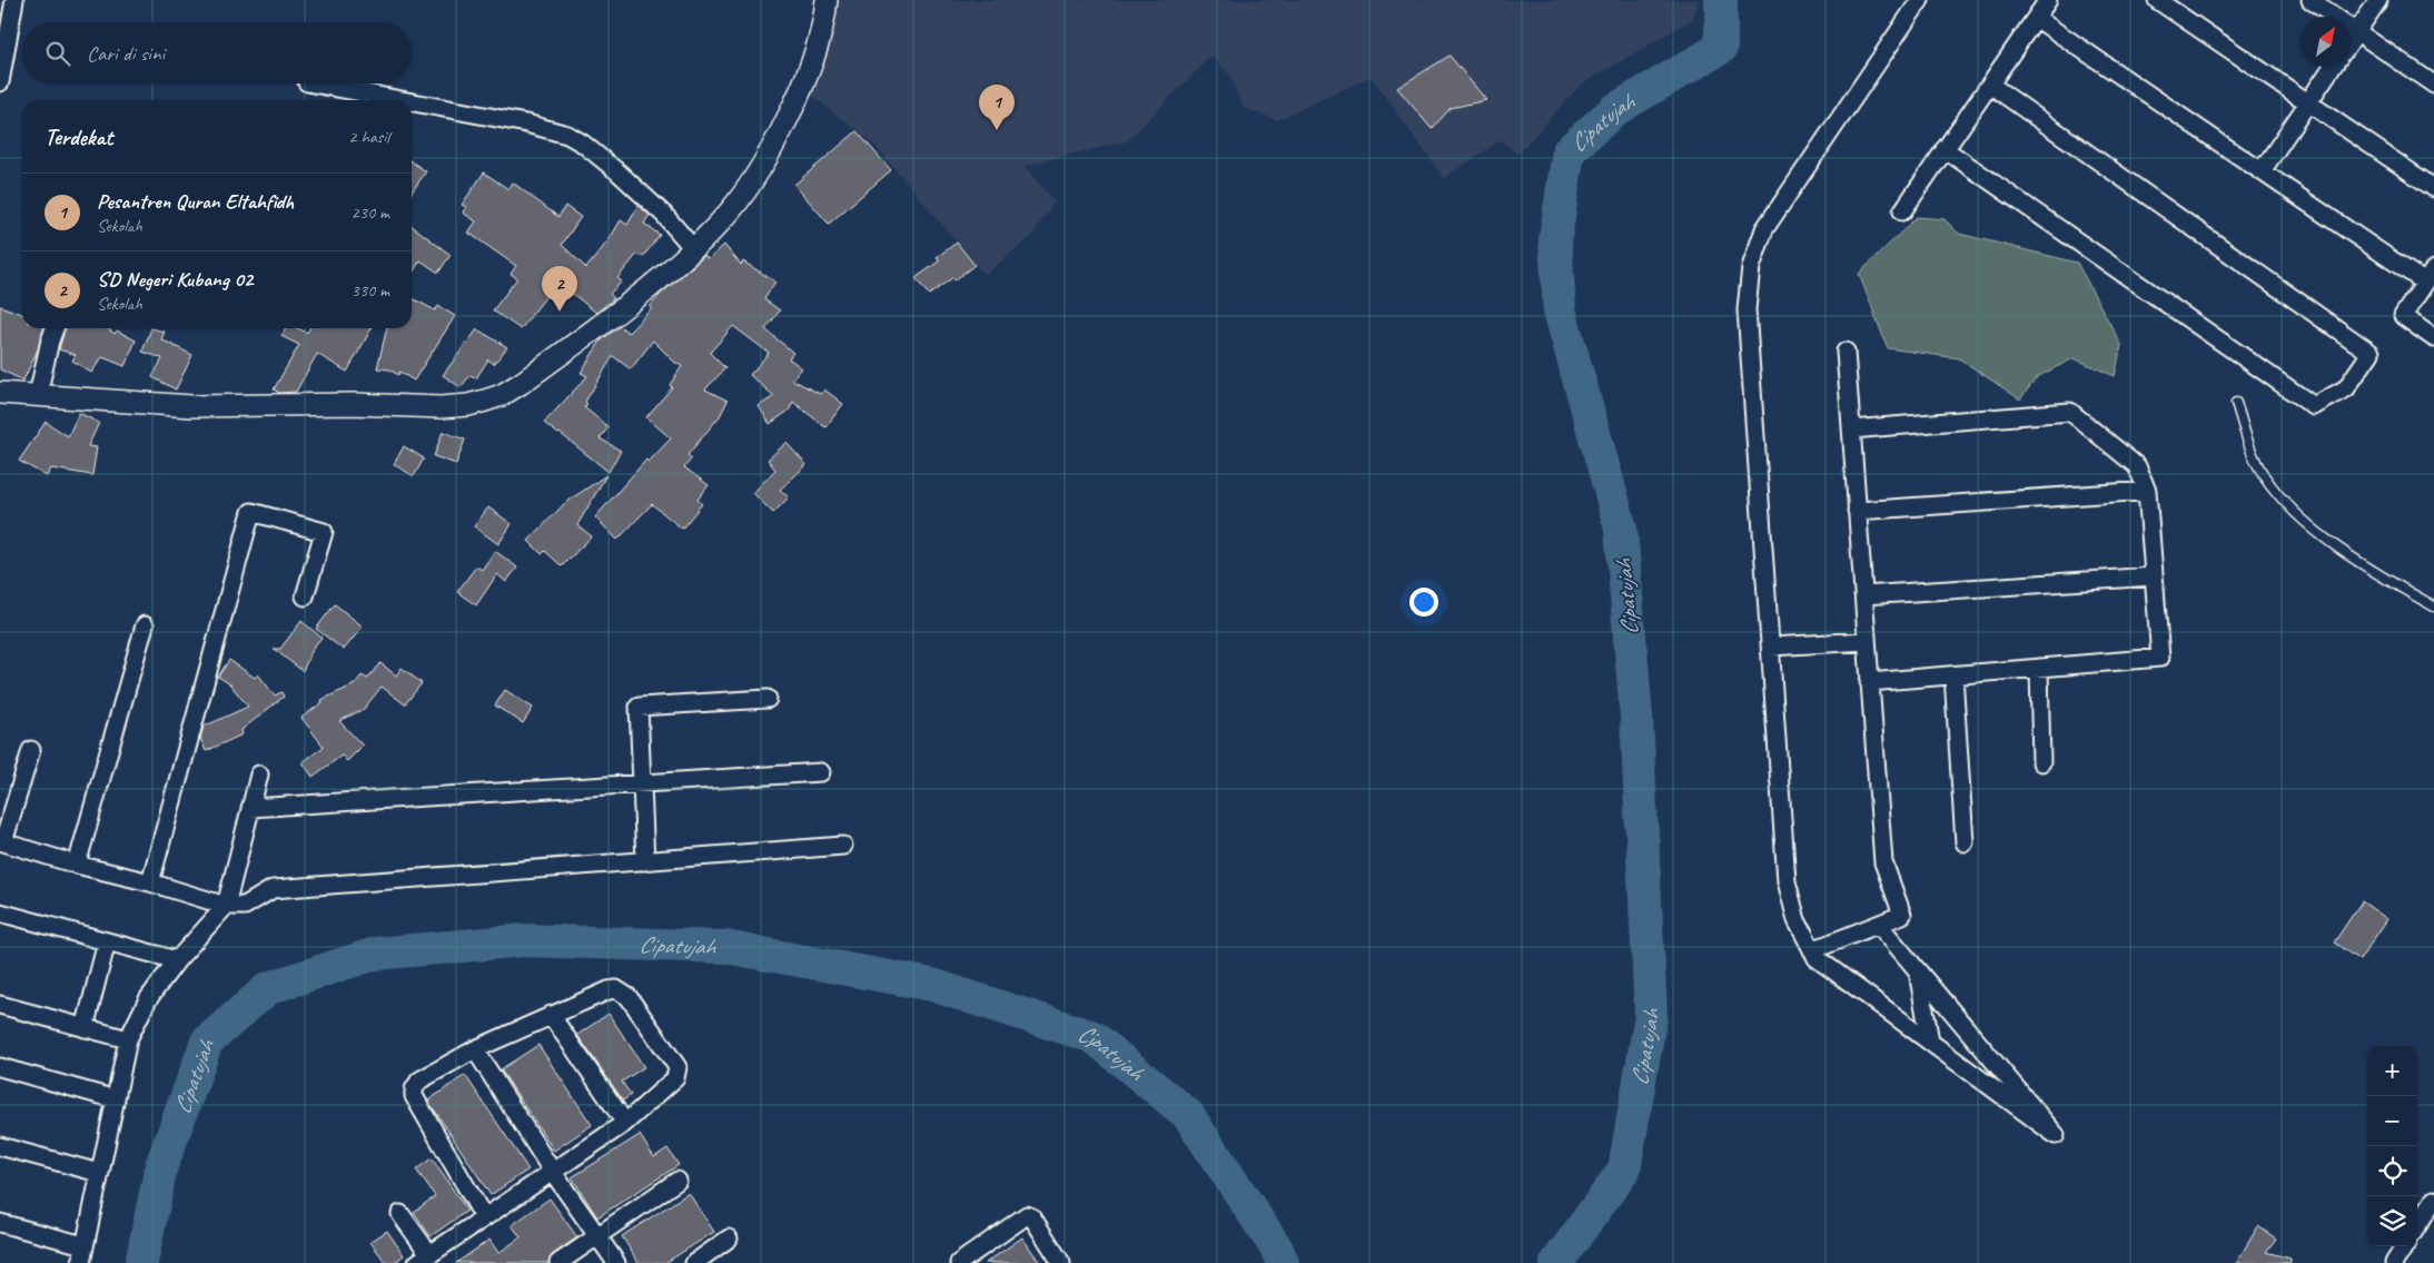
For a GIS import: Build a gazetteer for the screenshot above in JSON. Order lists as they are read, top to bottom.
{
  "water": ["Cipatujah"],
  "north": "top right",
  "page": {
    "search": "Cari di sini",
    "pins": ["1", "2"],
    "heading": ["Terdekat", "2 hasil"],
    "list": [
      {
        "mark": "1",
        "name": "Pesantren Quran Eltahfidh",
        "note": "Sekolah",
        "value": "230 m"
      },
      {
        "mark": "2",
        "name": "SD Negeri Kubang 02",
        "note": "Sekolah",
        "value": "330 m"
      }
    ],
    "map_buttons": ["+", "−"]
  }
}
